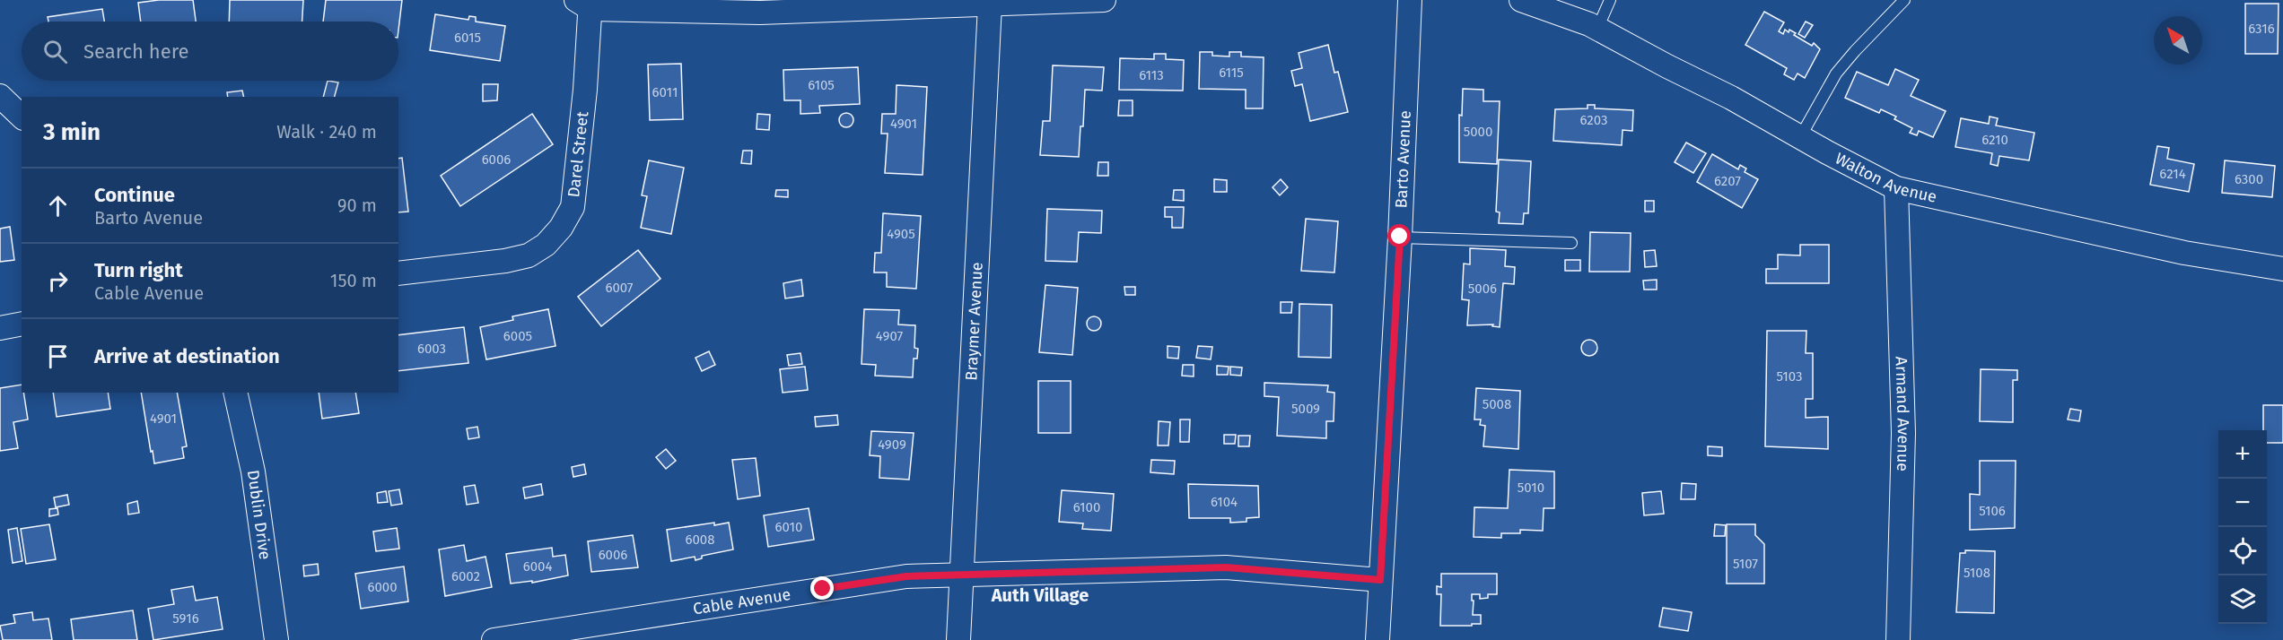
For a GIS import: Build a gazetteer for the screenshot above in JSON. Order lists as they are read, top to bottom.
{
  "streets": {
    "street": [
      "Darel Street",
      "Barto Avenue",
      "Walton Avenue",
      "Braymer Avenue",
      "Armand Avenue",
      "Dublin Drive",
      "Cable Avenue"
    ]
  },
  "crossings": [
    ["Barto Avenue", "Cable Avenue"],
    ["Walton Avenue", "Armand Avenue"],
    ["Braymer Avenue", "Cable Avenue"]
  ],
  "districts": ["Auth Village"],
  "house_numbers": [
    "6316",
    "6015",
    "6115",
    "6113",
    "6105",
    "6011",
    "6203",
    "4901",
    "5000",
    "6210",
    "6006",
    "6214",
    "6300",
    "6207",
    "4905",
    "6007",
    "5006",
    "6005",
    "4907",
    "6003",
    "5103",
    "5008",
    "5009",
    "4901",
    "4909",
    "5010",
    "6104",
    "6100",
    "5106",
    "6010",
    "6008",
    "6006",
    "5107",
    "6004",
    "5108",
    "6002",
    "6000",
    "5916"
  ],
  "north": "top left",
  "page": {
    "search": "Search here",
    "heading": ["3 min", "Walk · 240 m"],
    "list": [
      ["Continue", "Barto Avenue", "90 m"],
      ["Turn right", "Cable Avenue", "150 m"],
      "Arrive at destination"
    ],
    "map_buttons": ["+", "−"]
  }
}
